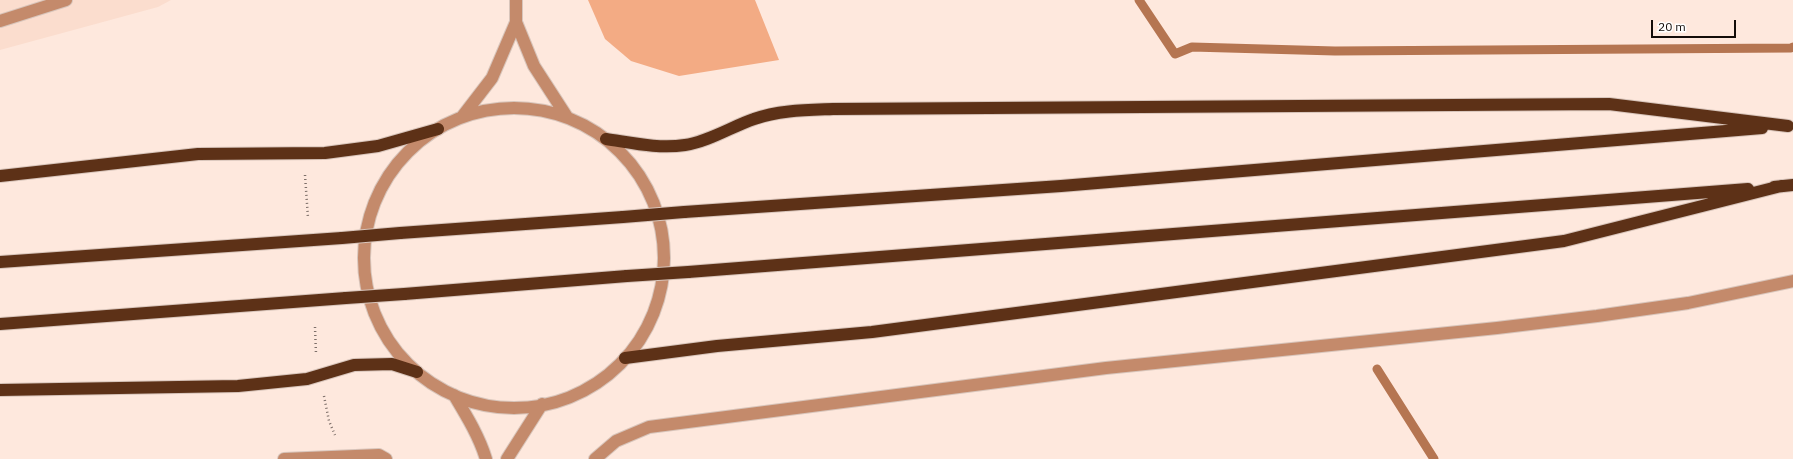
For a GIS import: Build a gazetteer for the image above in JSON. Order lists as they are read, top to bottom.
{
  "scale_bar": "20 m"
}
